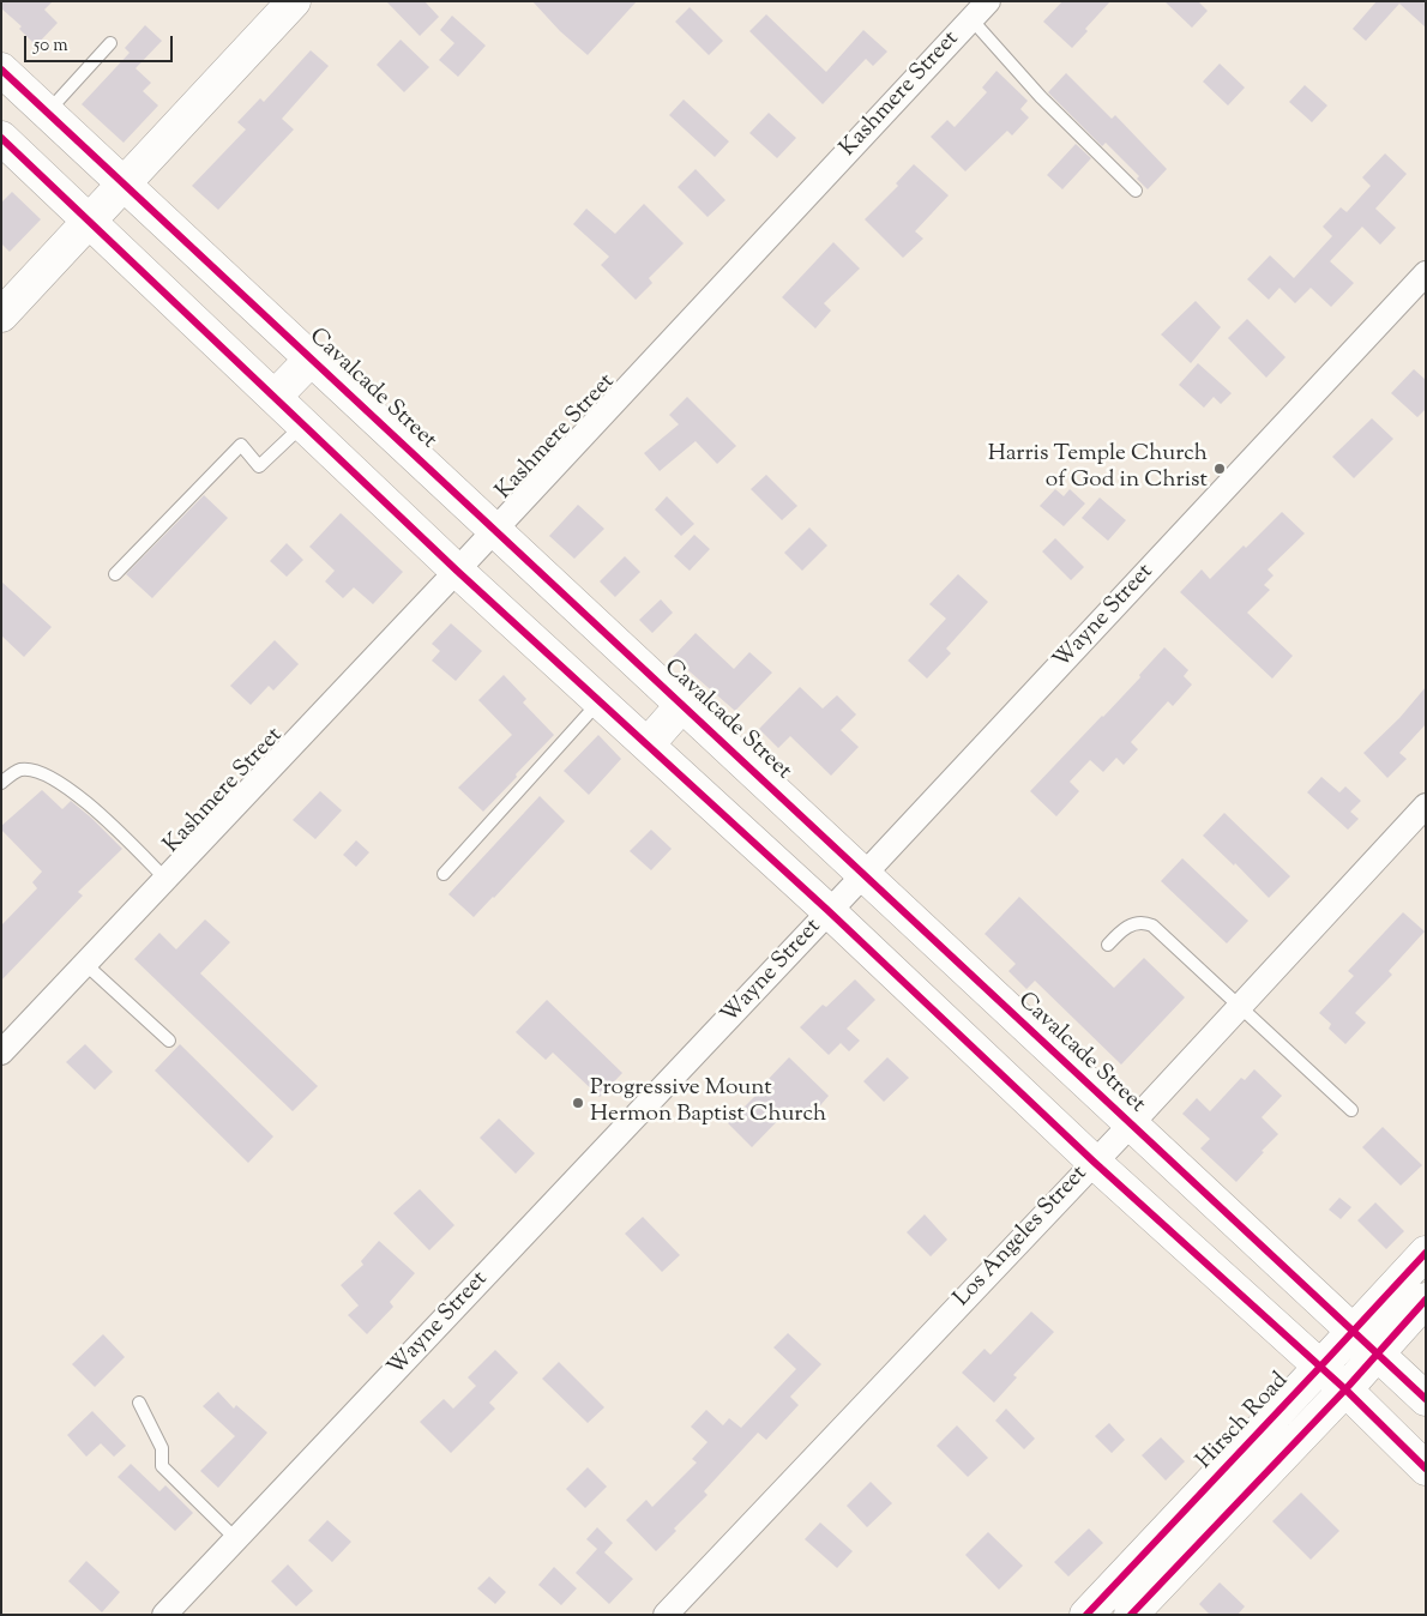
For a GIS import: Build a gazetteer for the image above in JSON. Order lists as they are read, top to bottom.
{
  "streets": {
    "main road": ["Cavalcade Street", "Hirsch Road"],
    "street": ["Kashmere Street", "Wayne Street", "Los Angeles Street"]
  },
  "crossings": [
    ["Kashmere Street", "Cavalcade Street"],
    ["Cavalcade Street", "Wayne Street"],
    ["Cavalcade Street", "Los Angeles Street"],
    ["Cavalcade Street", "Hirsch Road"]
  ],
  "places": ["Harris Temple Church of God in Christ", "Progressive Mount Hermon Baptist Church"],
  "scale_bar": "50 m"
}
